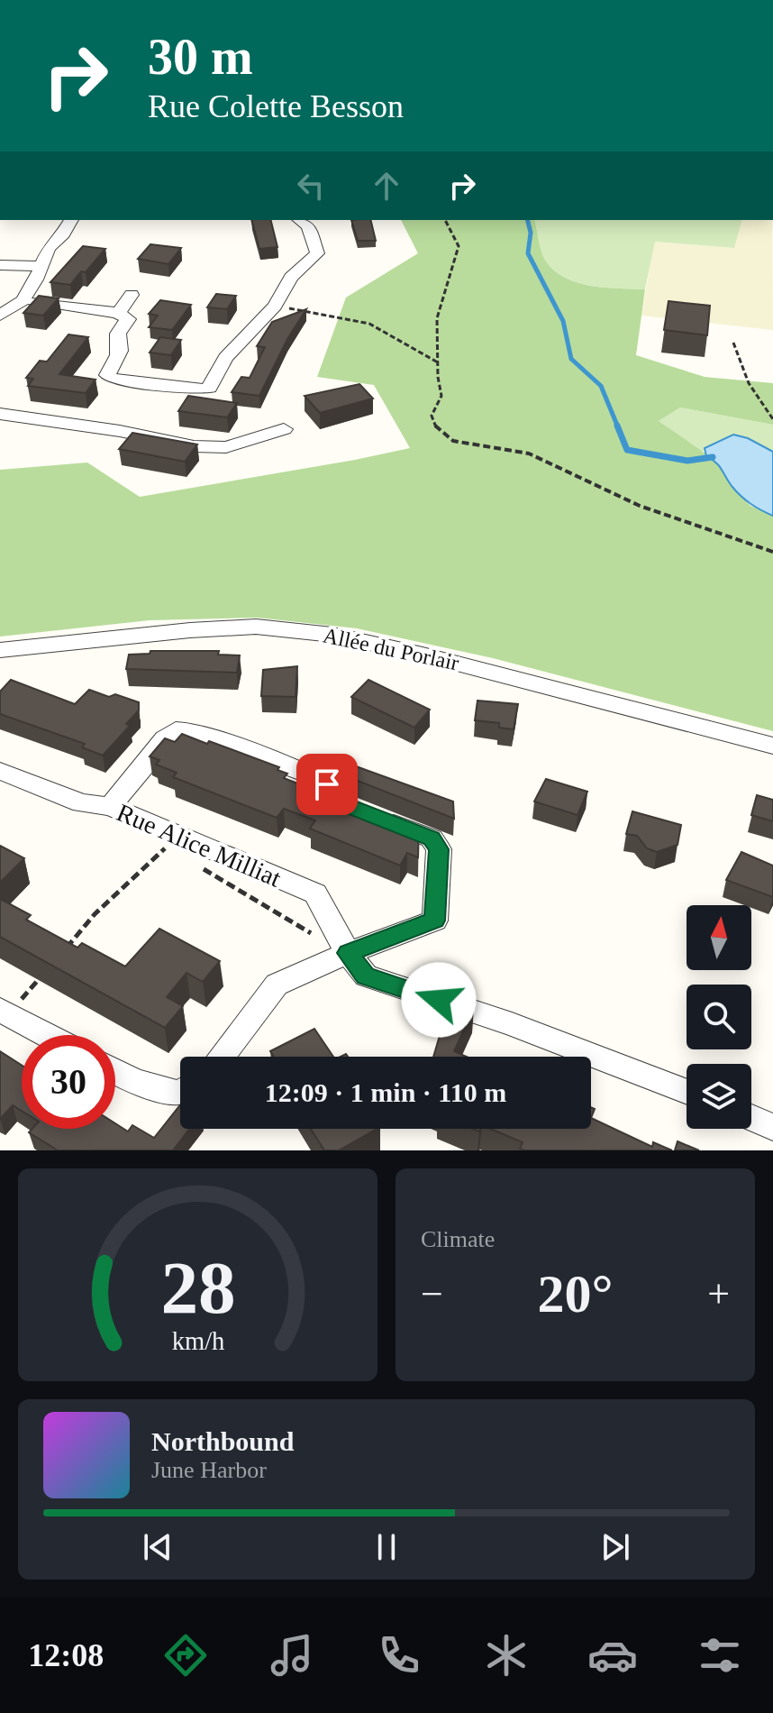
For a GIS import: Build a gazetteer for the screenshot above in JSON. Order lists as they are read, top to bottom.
{
  "streets": {
    "street": ["Allée du Porlair", "Rue Alice Milliat"]
  },
  "north": "top",
  "page": {
    "turn": ["30 m", "Rue Colette Besson"],
    "limit": "30",
    "trip": "12:09 · 1 min · 110 m",
    "tile": "Climate",
    "heat": ["−", "20°", "+"],
    "song": ["Northbound", "June Harbor"],
    "tabs": "12:08",
    "gauge": ["28", "km/h"]
  }
}
